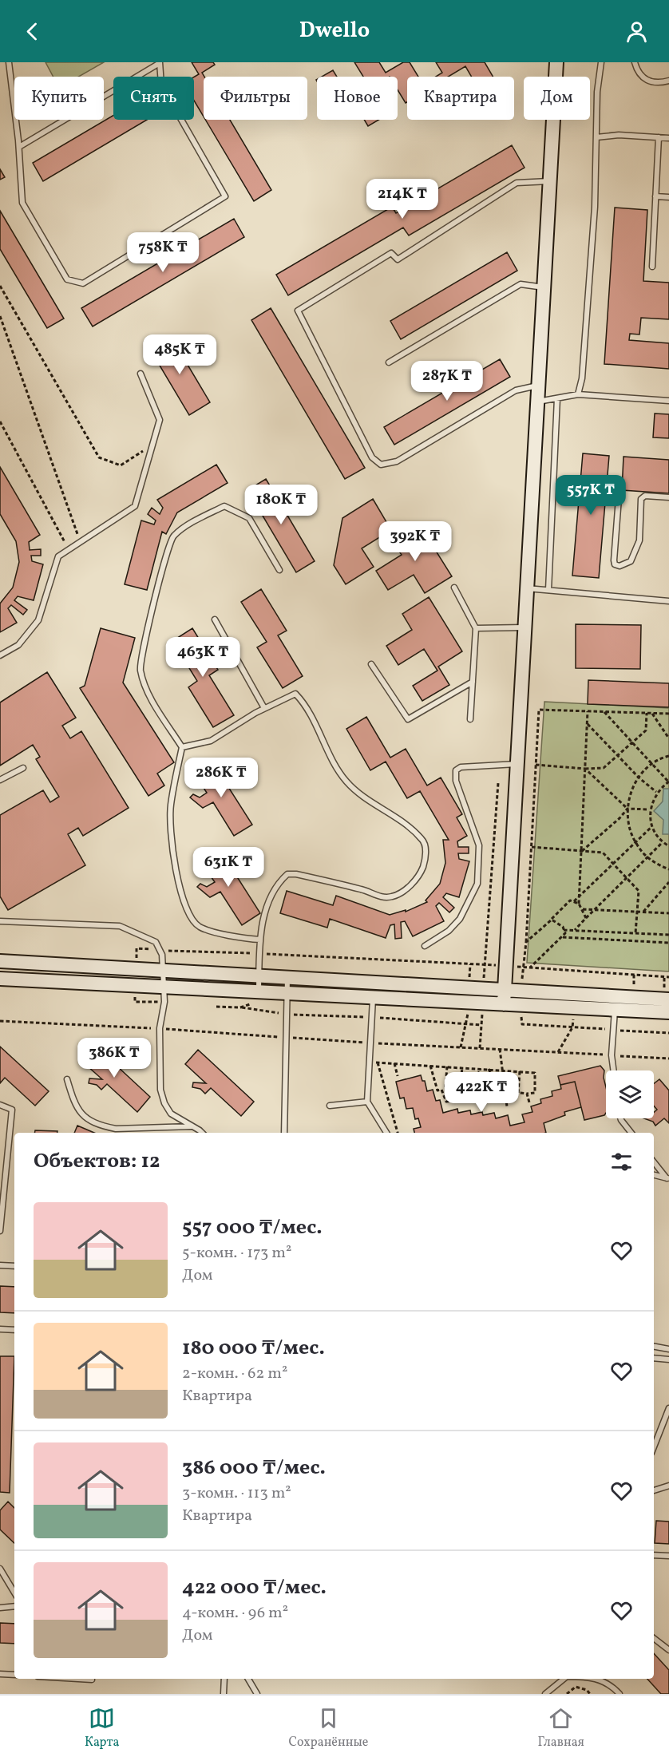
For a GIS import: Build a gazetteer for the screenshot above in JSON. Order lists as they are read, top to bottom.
{
  "page": {
    "header": "Dwello",
    "chip": [
      "Купить",
      "Снять",
      "Фильтры",
      "Новое",
      "Квартира",
      "Дом"
    ],
    "price": [
      "214K ₸",
      "758K ₸",
      "485K ₸",
      "287K ₸",
      "557K ₸",
      "180K ₸",
      "392K ₸",
      "463K ₸",
      "286K ₸",
      "631K ₸",
      "386K ₸",
      "422K ₸"
    ],
    "heading": "Объектов: 12",
    "list": [
      {
        "name": "557 000 ₸/мес.",
        "note": "5-комн. · 173 m² · Дом"
      },
      {
        "name": "180 000 ₸/мес.",
        "note": "2-комн. · 62 m² · Квартира"
      },
      {
        "name": "386 000 ₸/мес.",
        "note": "3-комн. · 113 m² · Квартира"
      },
      {
        "name": "422 000 ₸/мес.",
        "note": "4-комн. · 96 m² · Дом"
      }
    ],
    "tabs": ["Карта", "Сохранённые", "Главная"]
  }
}
